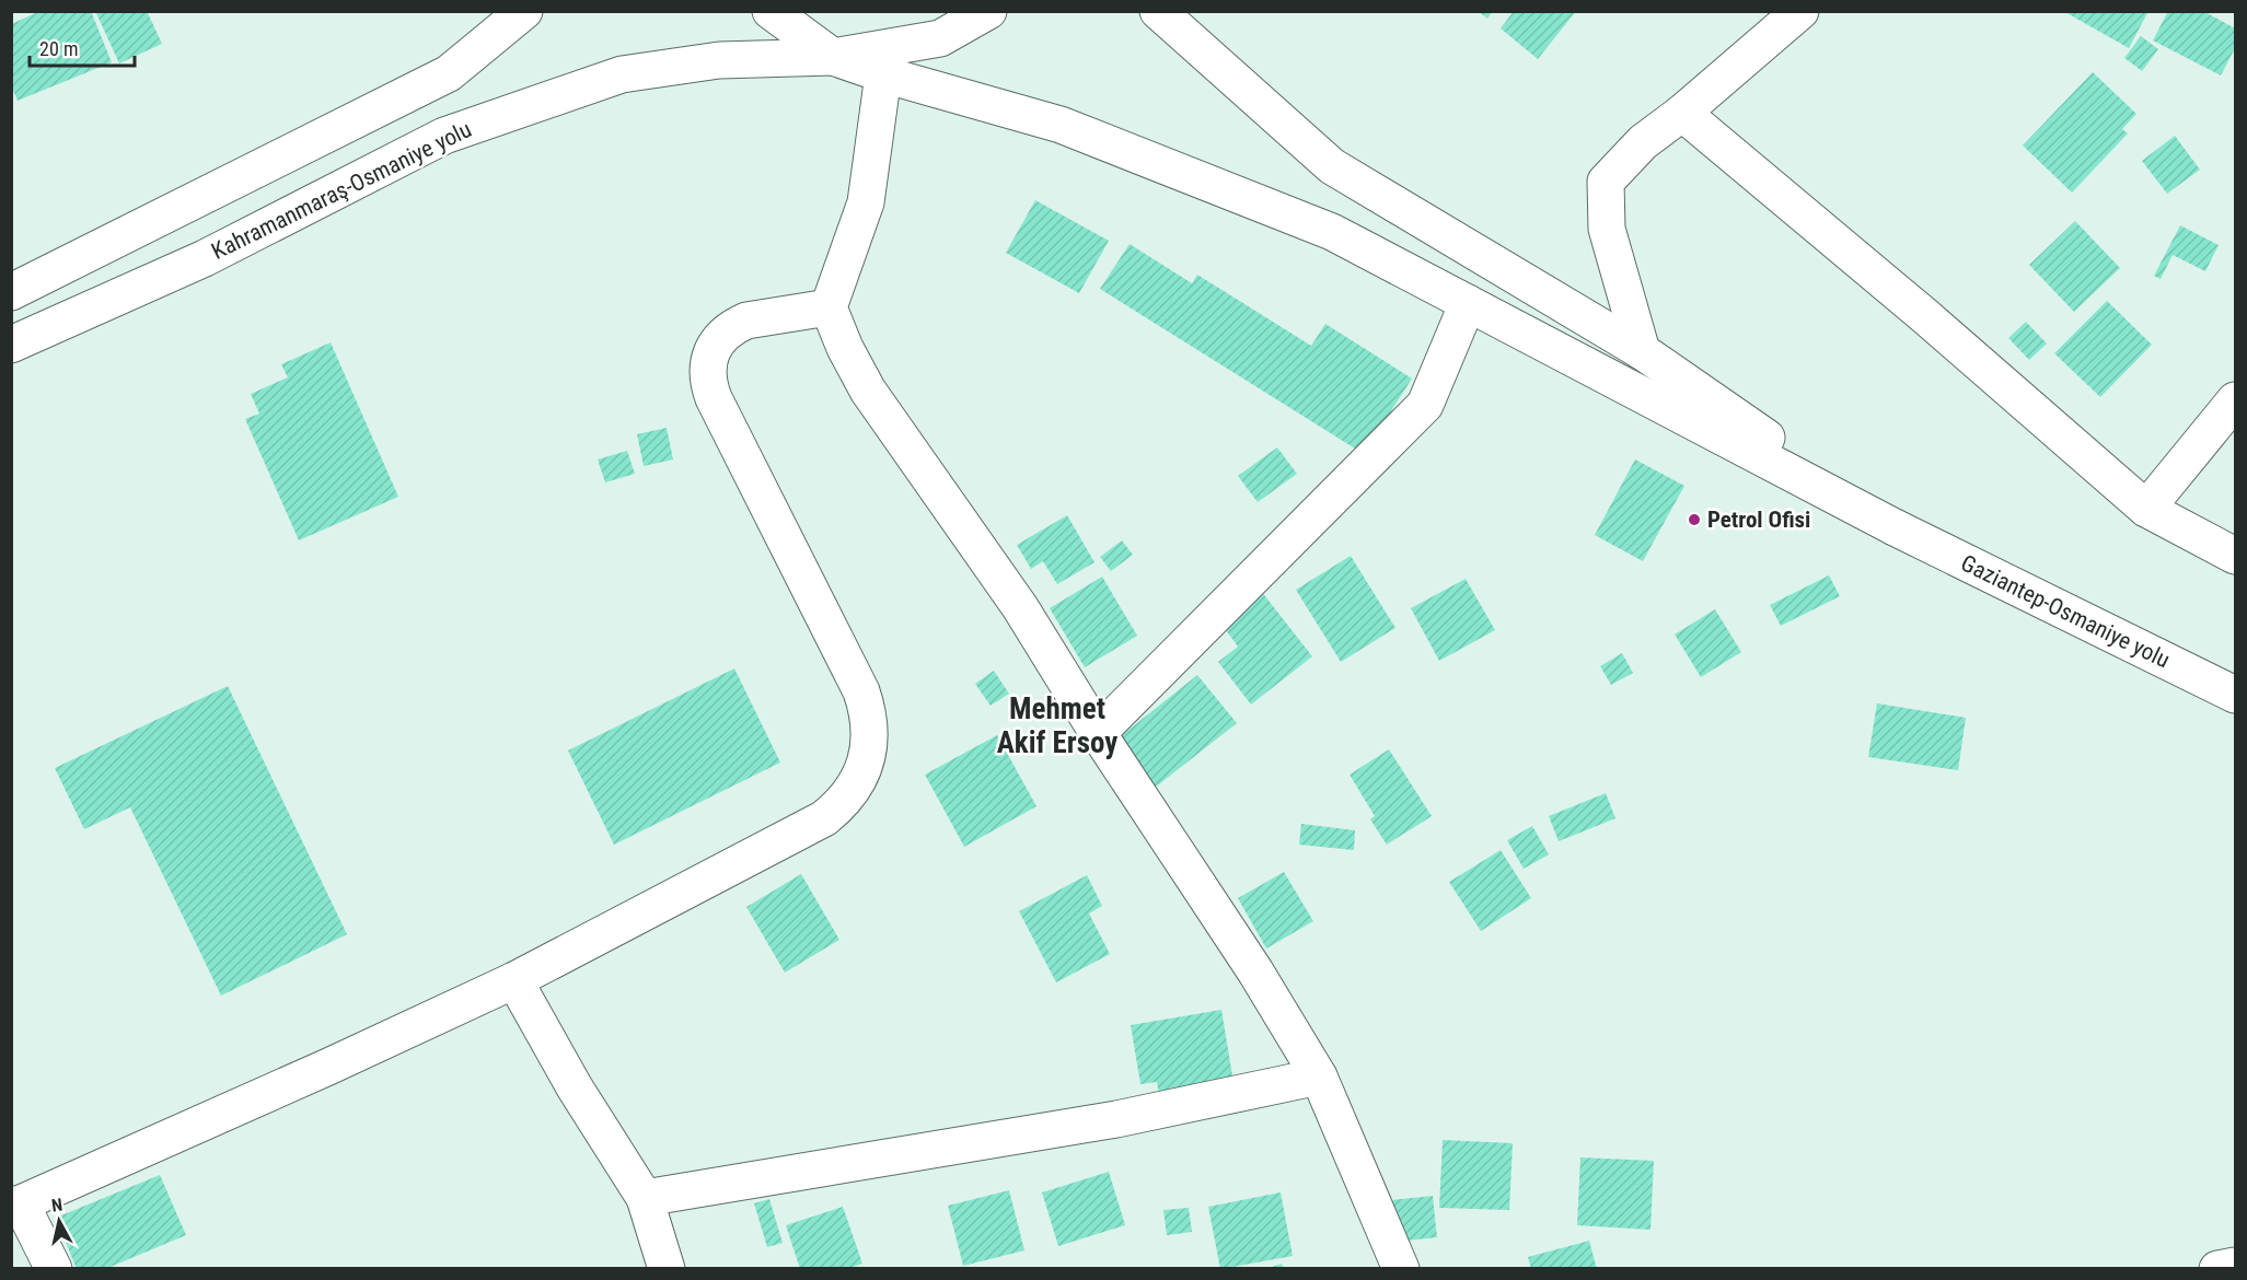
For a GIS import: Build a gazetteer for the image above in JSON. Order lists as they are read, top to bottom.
{
  "streets": {
    "main road": ["Kahramanmaraş-Osmaniye yolu", "Gaziantep-Osmaniye yolu"]
  },
  "districts": ["Mehmet Akif Ersoy"],
  "places": ["Petrol Ofisi"],
  "scale_bar": "20 m",
  "north": "top"
}
